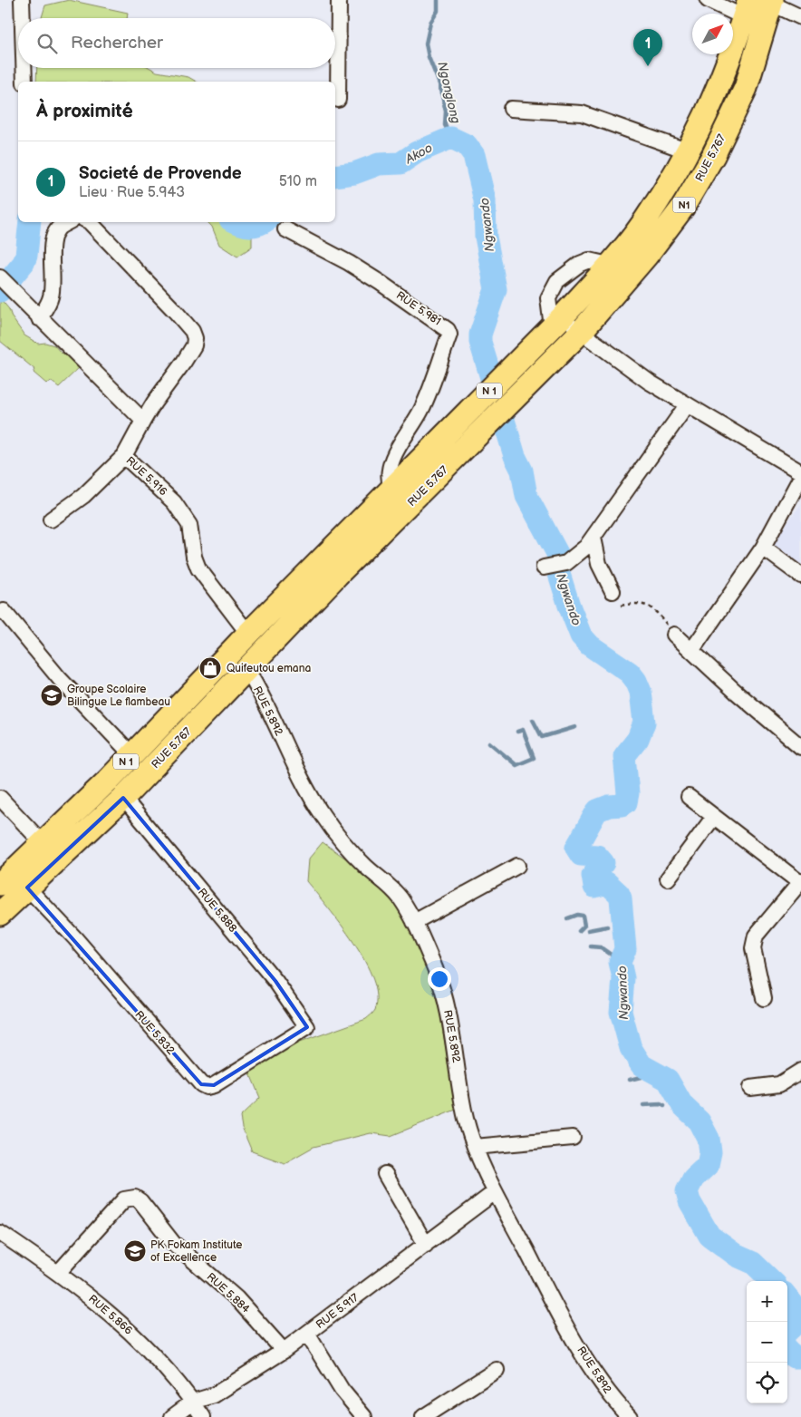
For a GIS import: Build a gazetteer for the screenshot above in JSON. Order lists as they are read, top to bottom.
{
  "streets": {
    "highway": ["RUE 5.767", "N1", "N 1"],
    "street": [
      "RUE 5.981",
      "RUE 5.916",
      "RUE 5.892",
      "RUE 5.888",
      "RUE 5.832",
      "RUE 5.884",
      "RUE 5.917",
      "RUE 5.866"
    ]
  },
  "crossings": [
    ["RUE 5.767", "RUE 5.892"],
    ["RUE 5.767", "RUE 5.888"],
    ["RUE 5.767", "RUE 5.832"],
    ["RUE 5.981", "N 1"],
    ["N 1", "RUE 5.916"],
    ["RUE 5.892", "RUE 5.917"],
    ["RUE 5.888", "RUE 5.832"],
    ["RUE 5.884", "RUE 5.917"],
    ["RUE 5.884", "RUE 5.866"],
    ["RUE 5.917", "RUE 5.866"]
  ],
  "water": ["Ngonglong", "Akoo", "Ngwando"],
  "places": {
    "shop": ["Quifeutou emana"],
    "school or university": ["Groupe Scolaire Bilingue Le flambeau", "PK Fokam Institute of Excellence"]
  },
  "north": "top right",
  "page": {
    "search": "Rechercher",
    "pins": "1",
    "heading": "À proximité",
    "list": [
      {
        "mark": "1",
        "name": "Societé de Provende",
        "note": "Lieu · Rue 5.943",
        "value": "510 m"
      }
    ],
    "map_buttons": ["+", "−"]
  }
}
